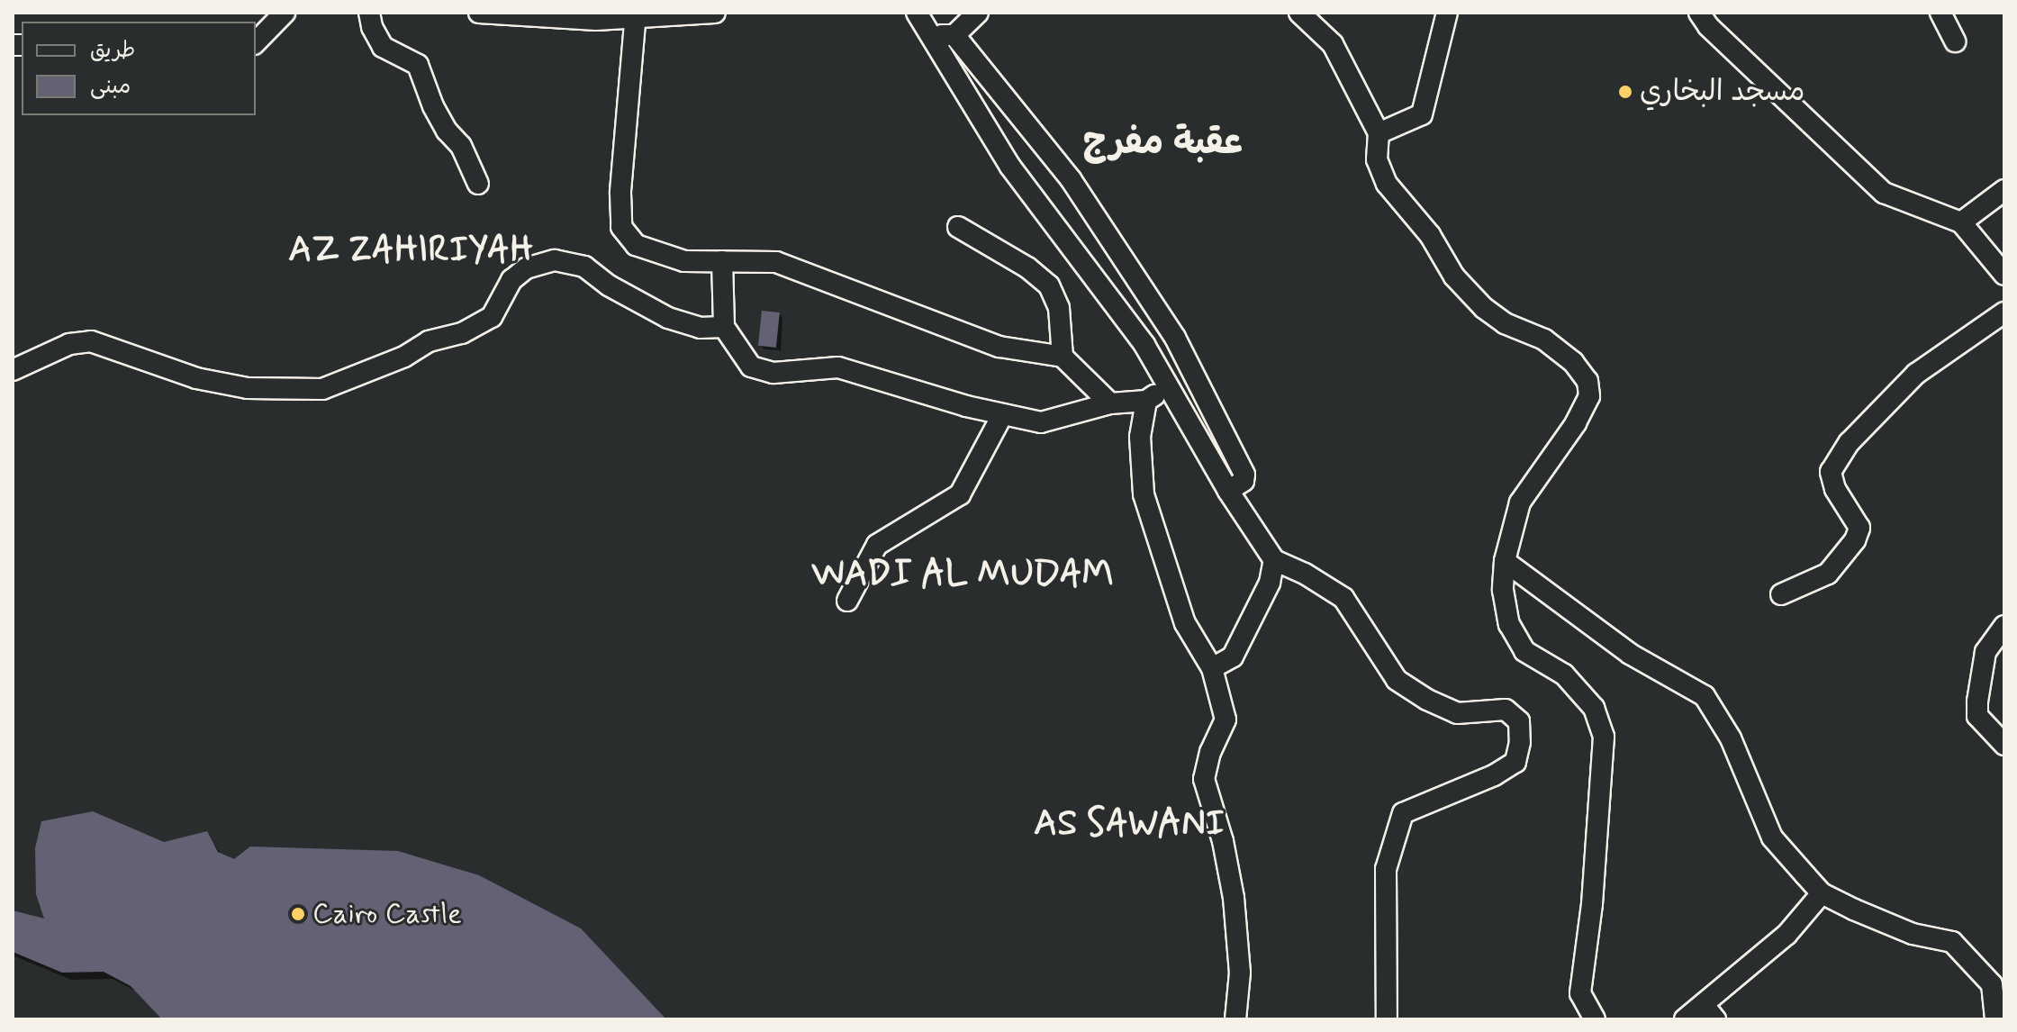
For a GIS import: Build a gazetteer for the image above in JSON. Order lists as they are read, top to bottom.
{
  "districts": [
    "عقبة مفرج",
    "AZ ZAHIRIYAH",
    "WADI AL MUDAM",
    "AS SAWANI"
  ],
  "places": ["مسجد البخاري", "Cairo Castle"],
  "legend": ["طريق", "مبنى"]
}
